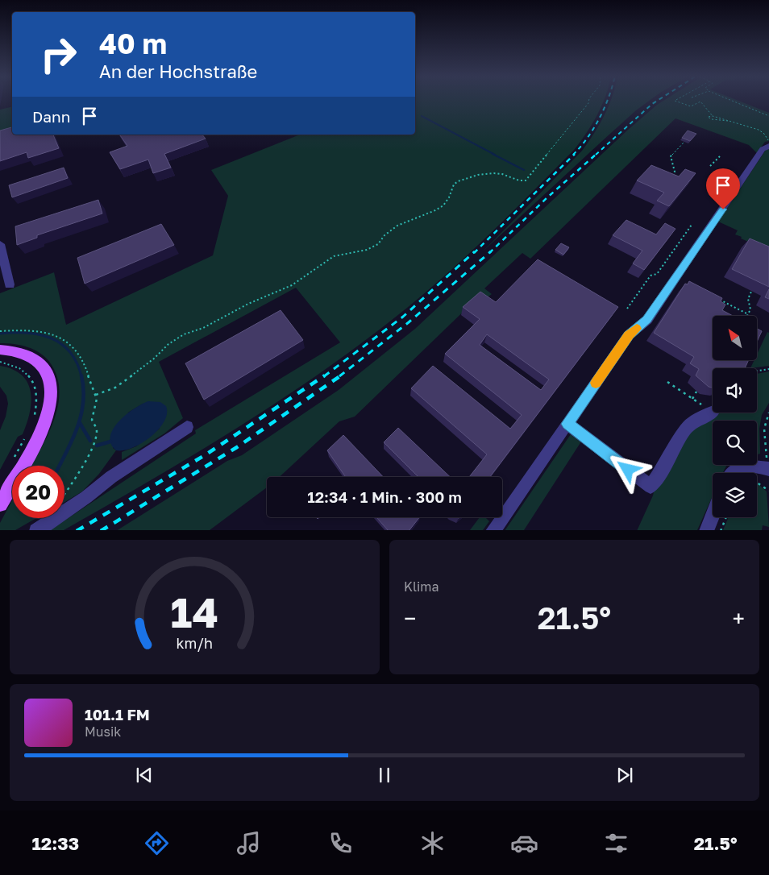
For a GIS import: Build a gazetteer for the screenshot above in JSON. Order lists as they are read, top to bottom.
{
  "north": "top left",
  "page": {
    "turn": ["40 m", "An der Hochstraße"],
    "then": "Dann",
    "limit": "20",
    "trip": "12:34 · 1 Min. · 300 m",
    "tile": "Klima",
    "heat": ["−", "21.5°", "+"],
    "song": ["101.1 FM", "Musik"],
    "tabs": ["12:33", "21.5°"],
    "gauge": ["14", "km/h"]
  }
}
